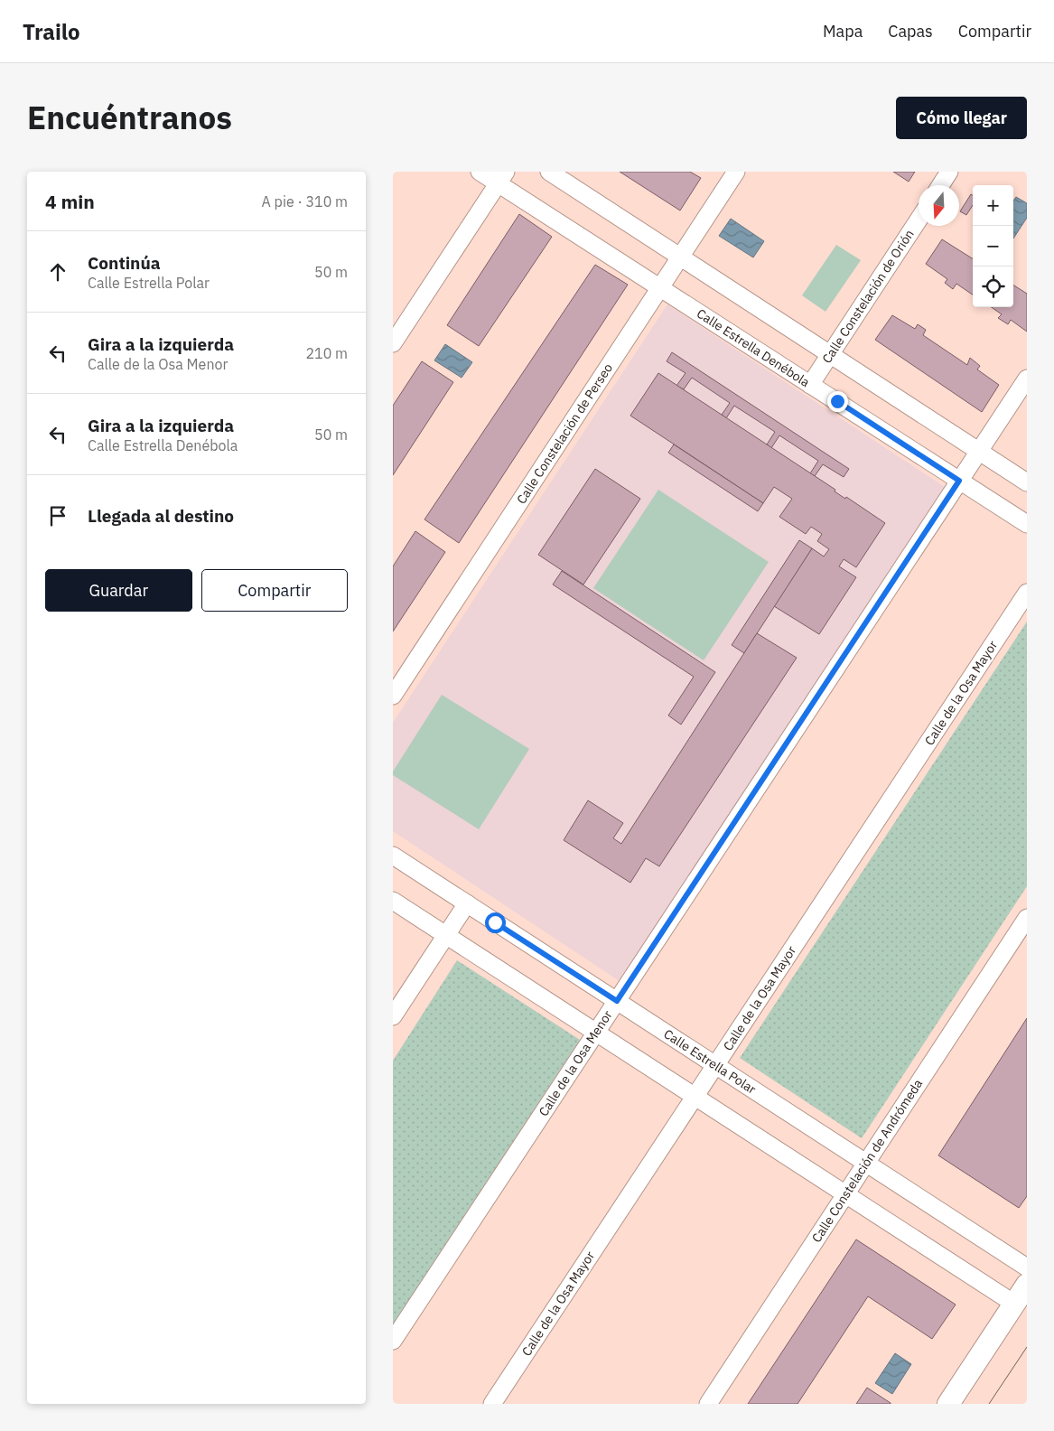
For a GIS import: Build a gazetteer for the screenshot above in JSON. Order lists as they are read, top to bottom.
{
  "streets": {
    "street": [
      "Calle Constelación de Orión",
      "Calle Estrella Denébola",
      "Calle Constelación de Perseo",
      "Calle de la Osa Mayor",
      "Calle Estrella Polar",
      "Calle de la Osa Menor",
      "Calle Constelación de Andrómeda"
    ]
  },
  "crossings": [
    ["Calle Constelación de Orión", "Calle Estrella Denébola"],
    ["Calle Estrella Denébola", "Calle Constelación de Perseo"],
    ["Calle Estrella Denébola", "Calle de la Osa Menor"],
    ["Calle de la Osa Mayor", "Calle Estrella Polar"],
    ["Calle Estrella Polar", "Calle de la Osa Menor"],
    ["Calle Estrella Polar", "Calle Constelación de Andrómeda"]
  ],
  "north": "bottom",
  "page": {
    "header": "Trailo",
    "nav": ["Mapa", "Capas", "Compartir"],
    "title": "Encuéntranos",
    "buttons": [
      "Cómo llegar",
      ["Guardar", "Compartir"]
    ],
    "heading": ["4 min", "A pie · 310 m"],
    "map_buttons": ["+", "−"],
    "list": [
      ["Continúa", "Calle Estrella Polar", "50 m"],
      ["Gira a la izquierda", "Calle de la Osa Menor", "210 m"],
      ["Gira a la izquierda", "Calle Estrella Denébola", "50 m"],
      "Llegada al destino"
    ]
  }
}
